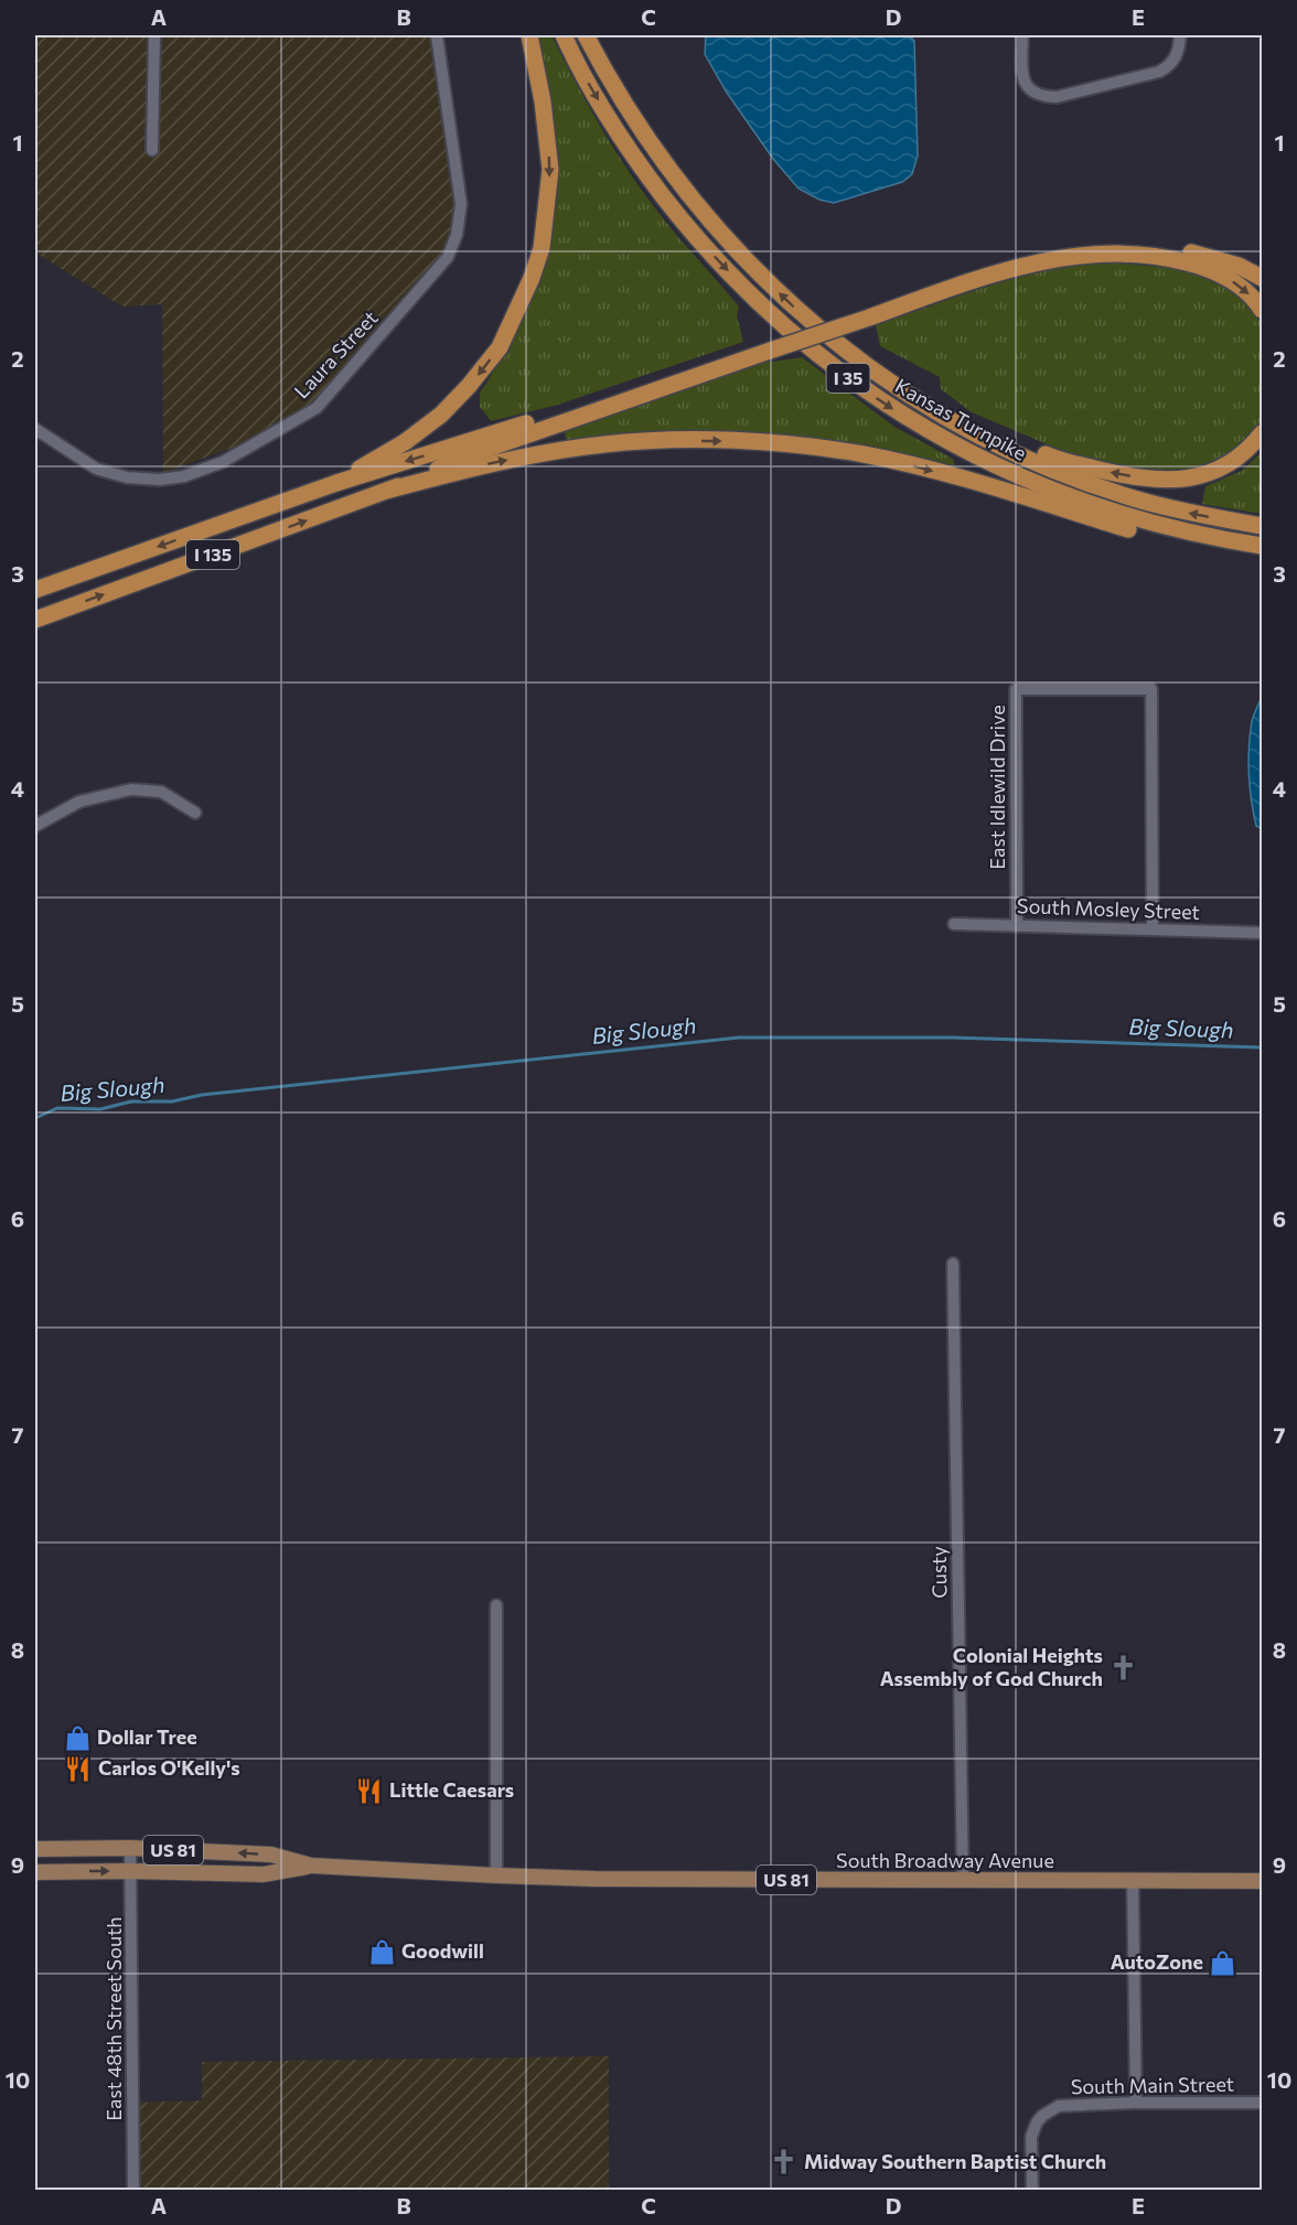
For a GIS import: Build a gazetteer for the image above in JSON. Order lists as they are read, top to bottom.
{
  "streets": {
    "highway": ["I 35", "Kansas Turnpike", "I 135"],
    "main road": ["US 81", "South Broadway Avenue"],
    "street": [
      "Laura Street",
      "East Idlewild Drive",
      "South Mosley Street",
      "Custy",
      "East 48th Street South",
      "South Main Street"
    ]
  },
  "crossings": [
    ["East Idlewild Drive", "South Mosley Street"],
    ["Custy", "South Broadway Avenue"],
    ["South Broadway Avenue", "East 48th Street South"]
  ],
  "water": ["Big Slough"],
  "places": {
    "church": ["Colonial Heights Assembly of God Church", "Midway Southern Baptist Church"],
    "shop": ["Dollar Tree", "Goodwill", "AutoZone"],
    "restaurant": ["Carlos O'Kelly's", "Little Caesars"]
  },
  "grid": {
    "columns": [
      "A",
      "B",
      "C",
      "D",
      "E"
    ],
    "rows": [
      "1",
      "2",
      "3",
      "4",
      "5",
      "6",
      "7",
      "8",
      "9",
      "10"
    ]
  }
}
